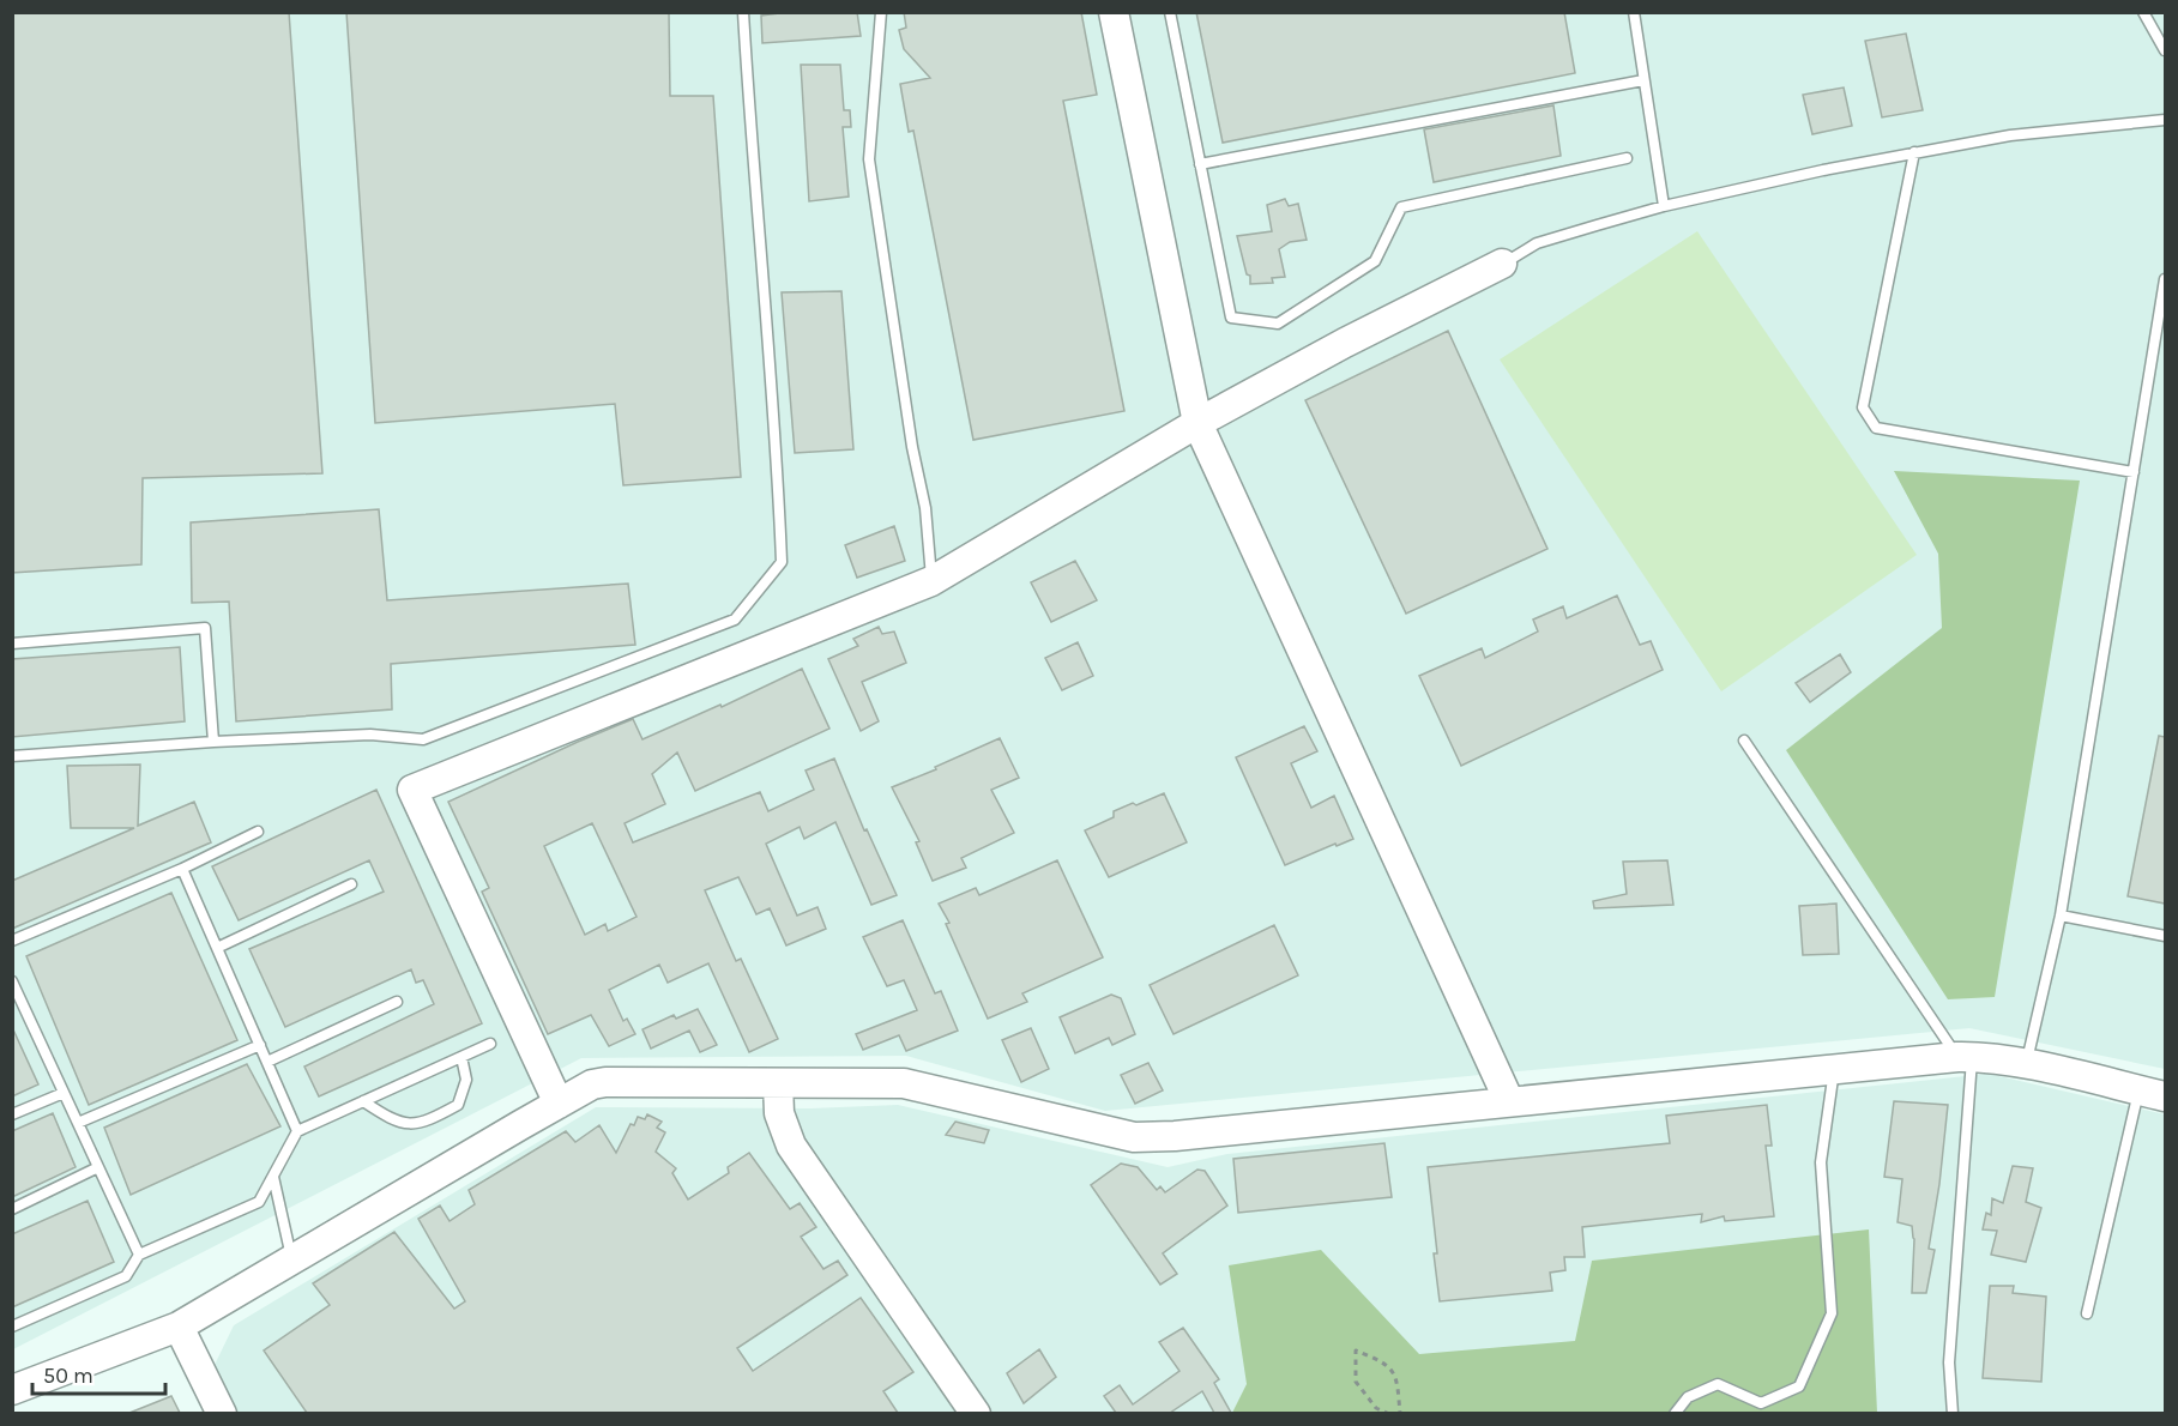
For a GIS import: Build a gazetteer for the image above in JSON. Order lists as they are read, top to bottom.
{
  "scale_bar": "50 m"
}
